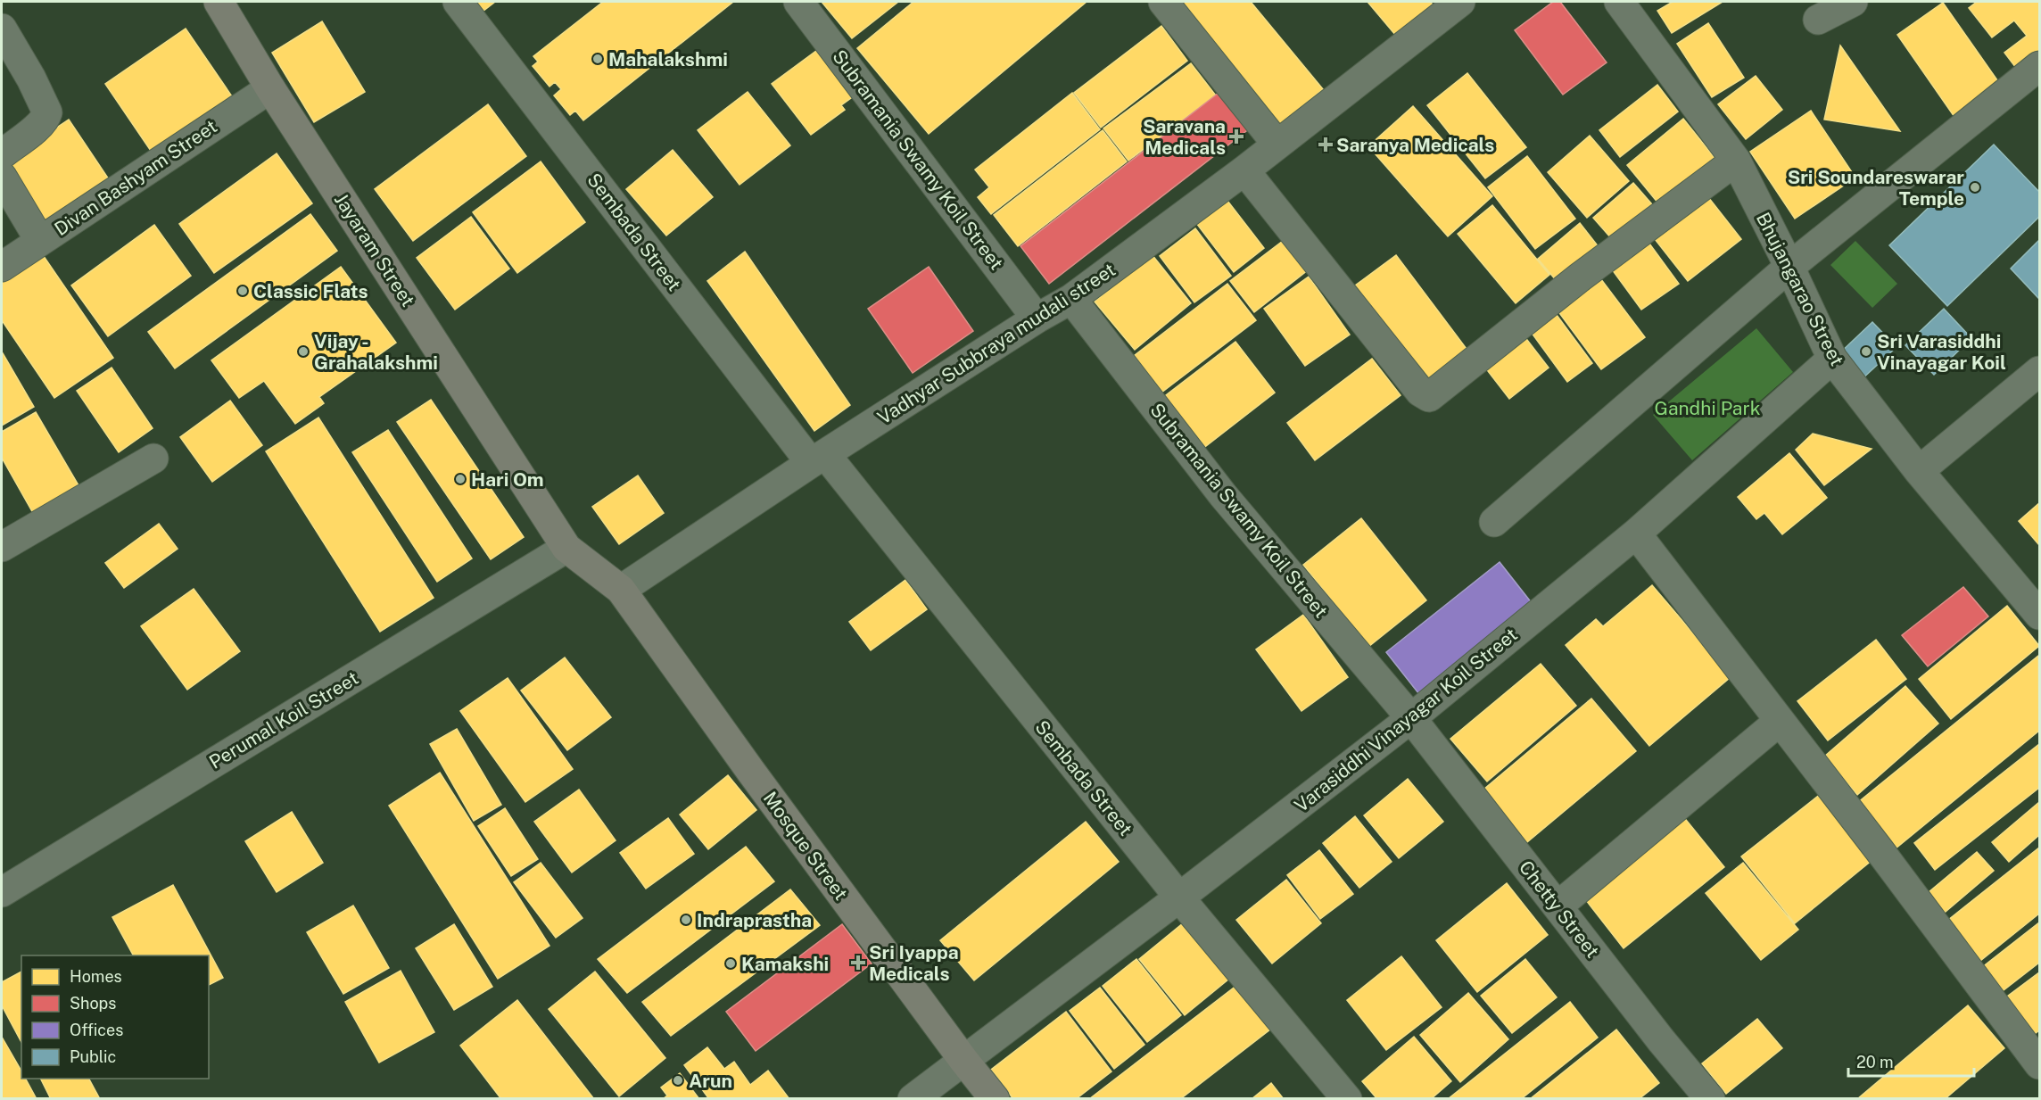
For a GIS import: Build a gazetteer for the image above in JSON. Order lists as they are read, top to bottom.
{
  "streets": {
    "main road": ["Jayaram Street", "Mosque Street"],
    "street": [
      "Subramania Swamy Koil Street",
      "Divan Bashyam Street",
      "Sembada Street",
      "Bhujangarao Street",
      "Vadhyar Subbraya mudali street",
      "Perumal Koil Street",
      "Varasiddhi Vinayagar Koil Street",
      "Chetty Street"
    ]
  },
  "crossings": [
    ["Subramania Swamy Koil Street", "Vadhyar Subbraya mudali street"],
    ["Subramania Swamy Koil Street", "Varasiddhi Vinayagar Koil Street"],
    ["Subramania Swamy Koil Street", "Chetty Street"],
    ["Divan Bashyam Street", "Jayaram Street"],
    ["Sembada Street", "Vadhyar Subbraya mudali street"],
    ["Sembada Street", "Varasiddhi Vinayagar Koil Street"],
    ["Jayaram Street", "Vadhyar Subbraya mudali street"],
    ["Jayaram Street", "Perumal Koil Street"],
    ["Jayaram Street", "Mosque Street"],
    ["Bhujangarao Street", "Varasiddhi Vinayagar Koil Street"],
    ["Vadhyar Subbraya mudali street", "Mosque Street"],
    ["Varasiddhi Vinayagar Koil Street", "Mosque Street"],
    ["Varasiddhi Vinayagar Koil Street", "Chetty Street"]
  ],
  "parks": ["Gandhi Park"],
  "places": {
    "other": [
      "Mahalakshmi",
      "Sri Soundareswarar Temple",
      "Classic Flats",
      "Vijay - Grahalakshmi",
      "Sri Varasiddhi Vinayagar Koil",
      "Hari Om",
      "Indraprastha",
      "Kamakshi",
      "Arun"
    ],
    "health": ["Saravana Medicals", "Saranya Medicals", "Sri Iyappa Medicals"]
  },
  "legend": [
    "Homes",
    "Shops",
    "Offices",
    "Public"
  ],
  "scale_bar": "20 m"
}
